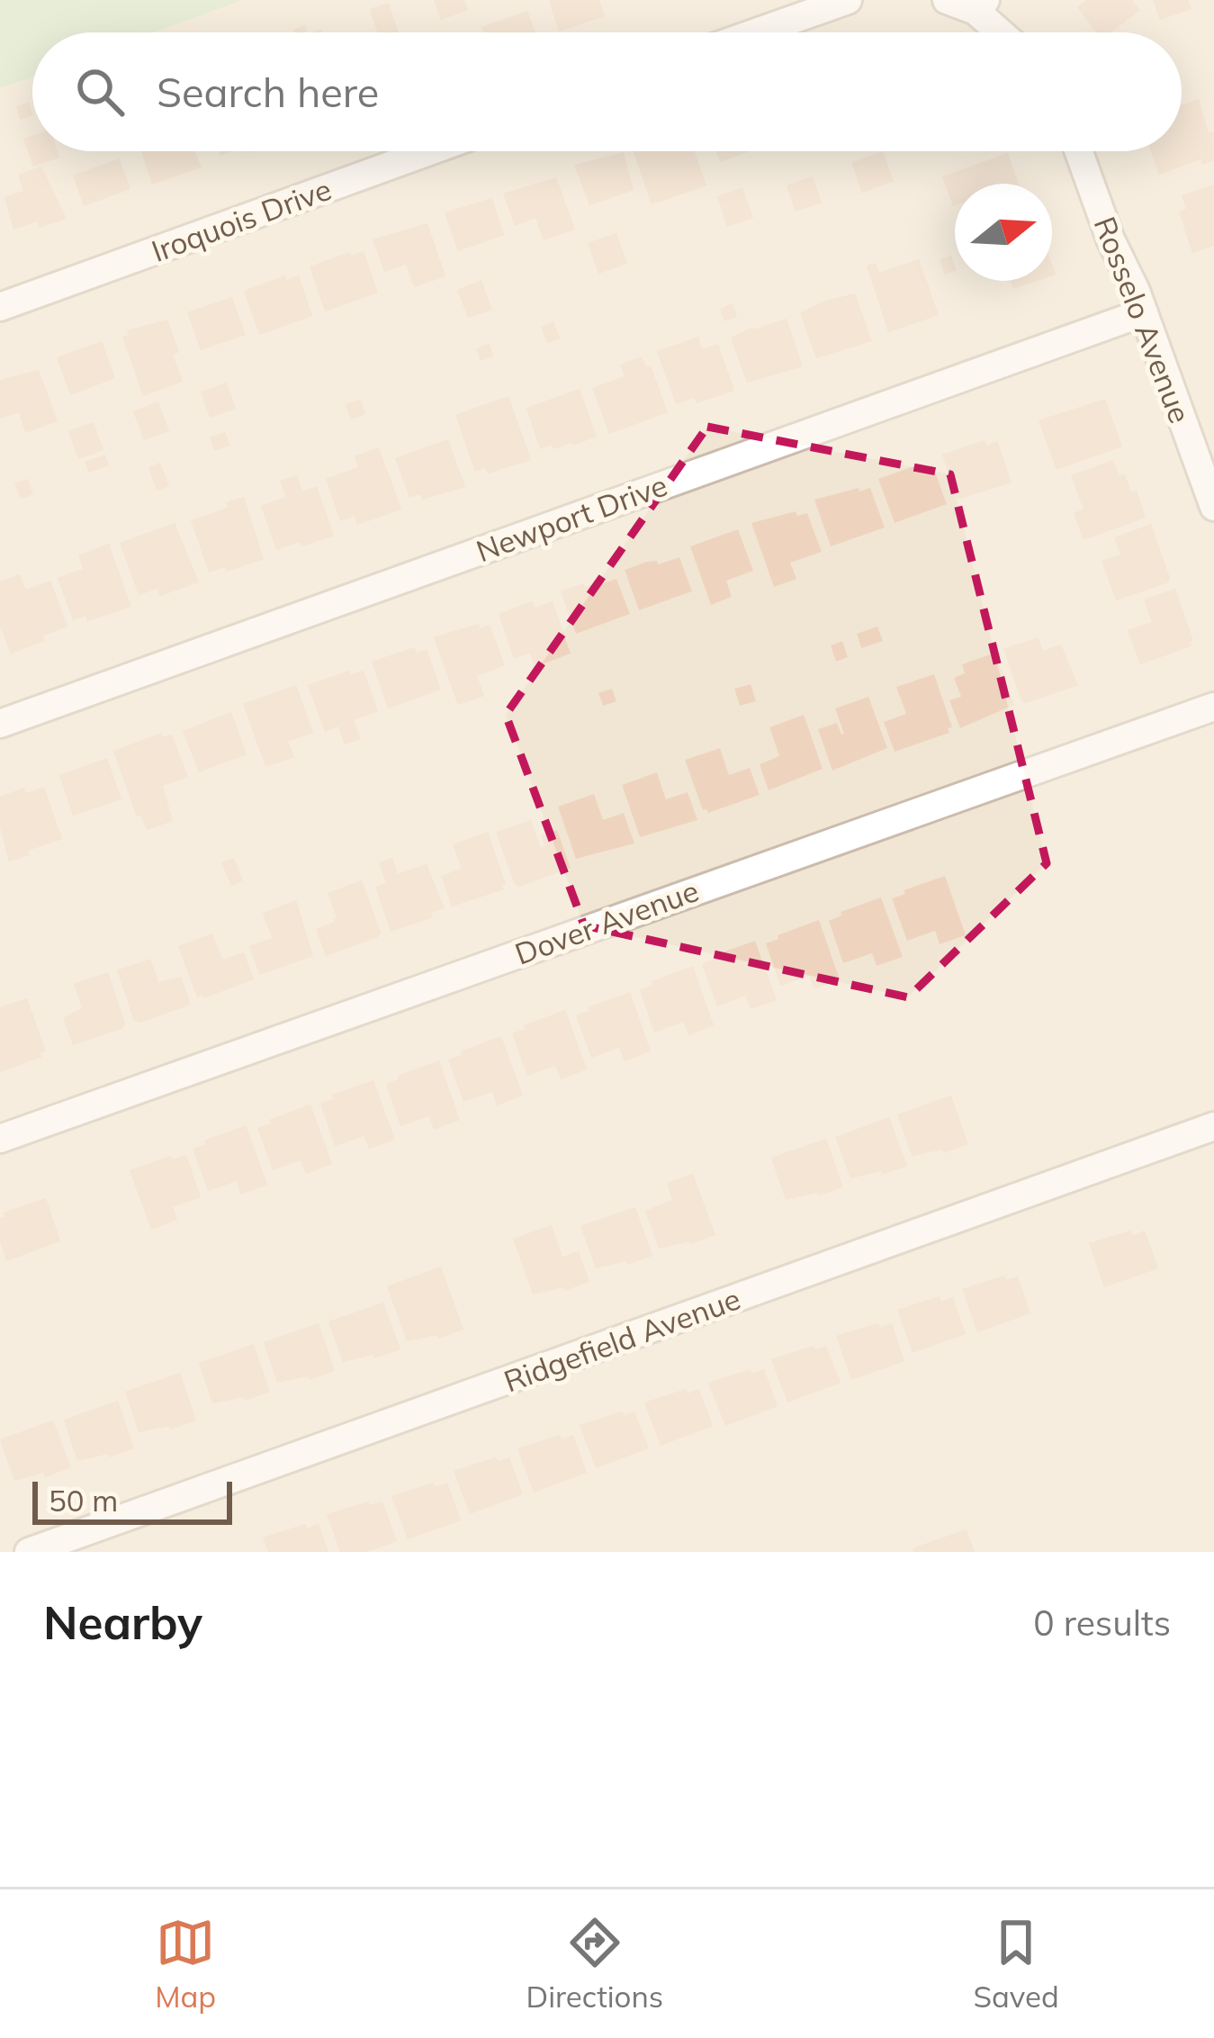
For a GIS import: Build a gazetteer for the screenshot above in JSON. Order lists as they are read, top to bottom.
{
  "streets": {
    "street": [
      "Iroquois Drive",
      "Rosselo Avenue",
      "Newport Drive",
      "Dover Avenue",
      "Ridgefield Avenue"
    ]
  },
  "crossings": [
    ["Rosselo Avenue", "Newport Drive"]
  ],
  "scale_bar": "50 m",
  "north": "right",
  "page": {
    "search": "Search here",
    "scale": "50 m",
    "heading": ["Nearby", "0 results"],
    "nav": ["Map", "Directions", "Saved"]
  }
}
